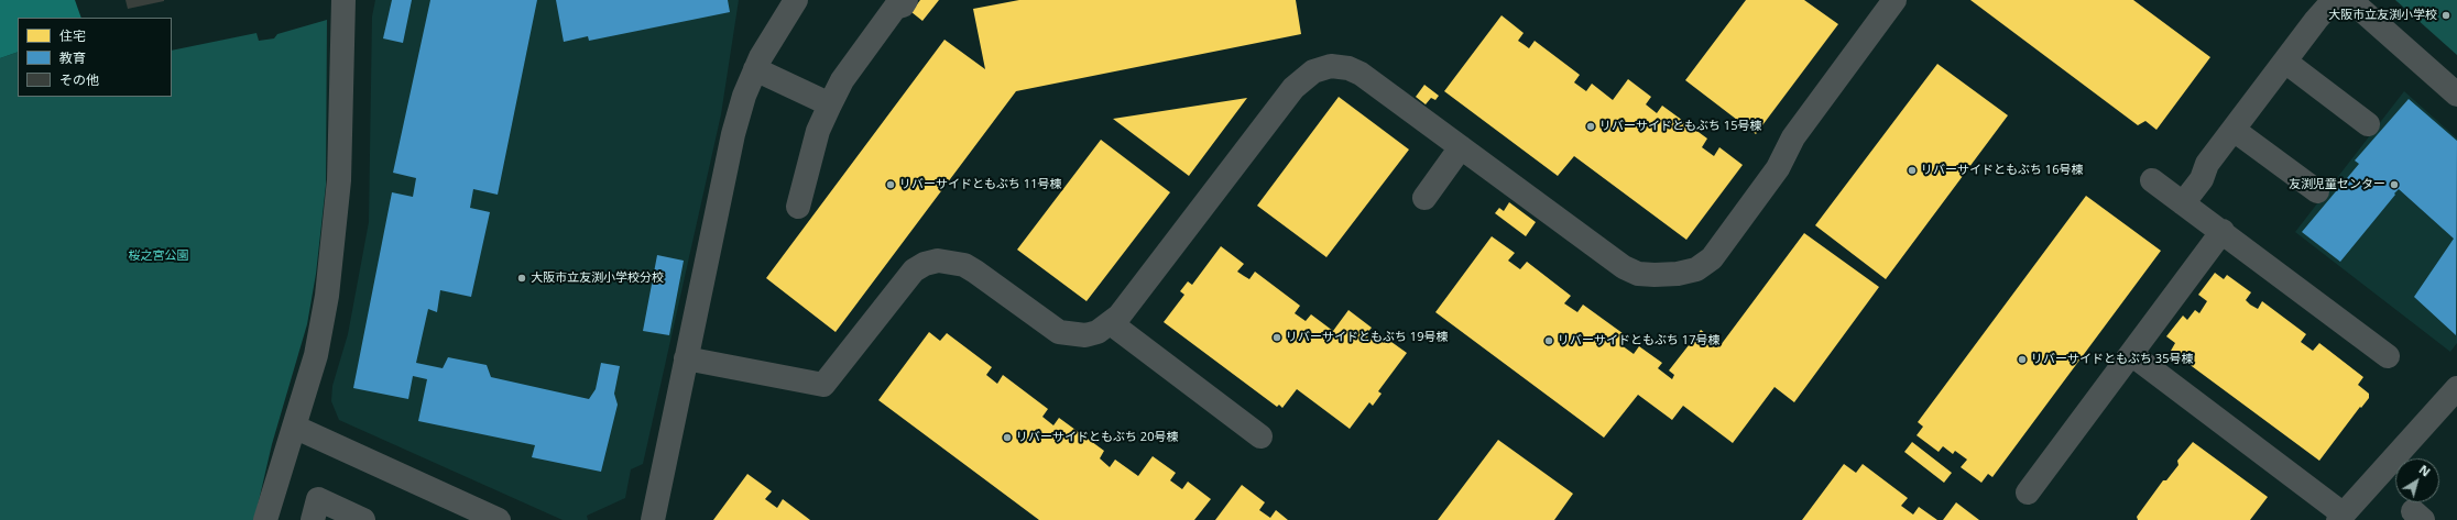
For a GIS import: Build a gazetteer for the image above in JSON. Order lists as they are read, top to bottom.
{
  "parks": ["桜之宮公園"],
  "places": [
    "大阪市立友渕小学校",
    "リバーサイドともぶち 15号棟",
    "リバーサイドともぶち 16号棟",
    "リバーサイドともぶち 11号棟",
    "友渕児童センター",
    "大阪市立友渕小学校分校",
    "リバーサイドともぶち 19号棟",
    "リバーサイドともぶち 17号棟",
    "リバーサイドともぶち 35号棟",
    "リバーサイドともぶち 20号棟"
  ],
  "legend": ["住宅", "教育", "その他"],
  "north": "top right"
}
